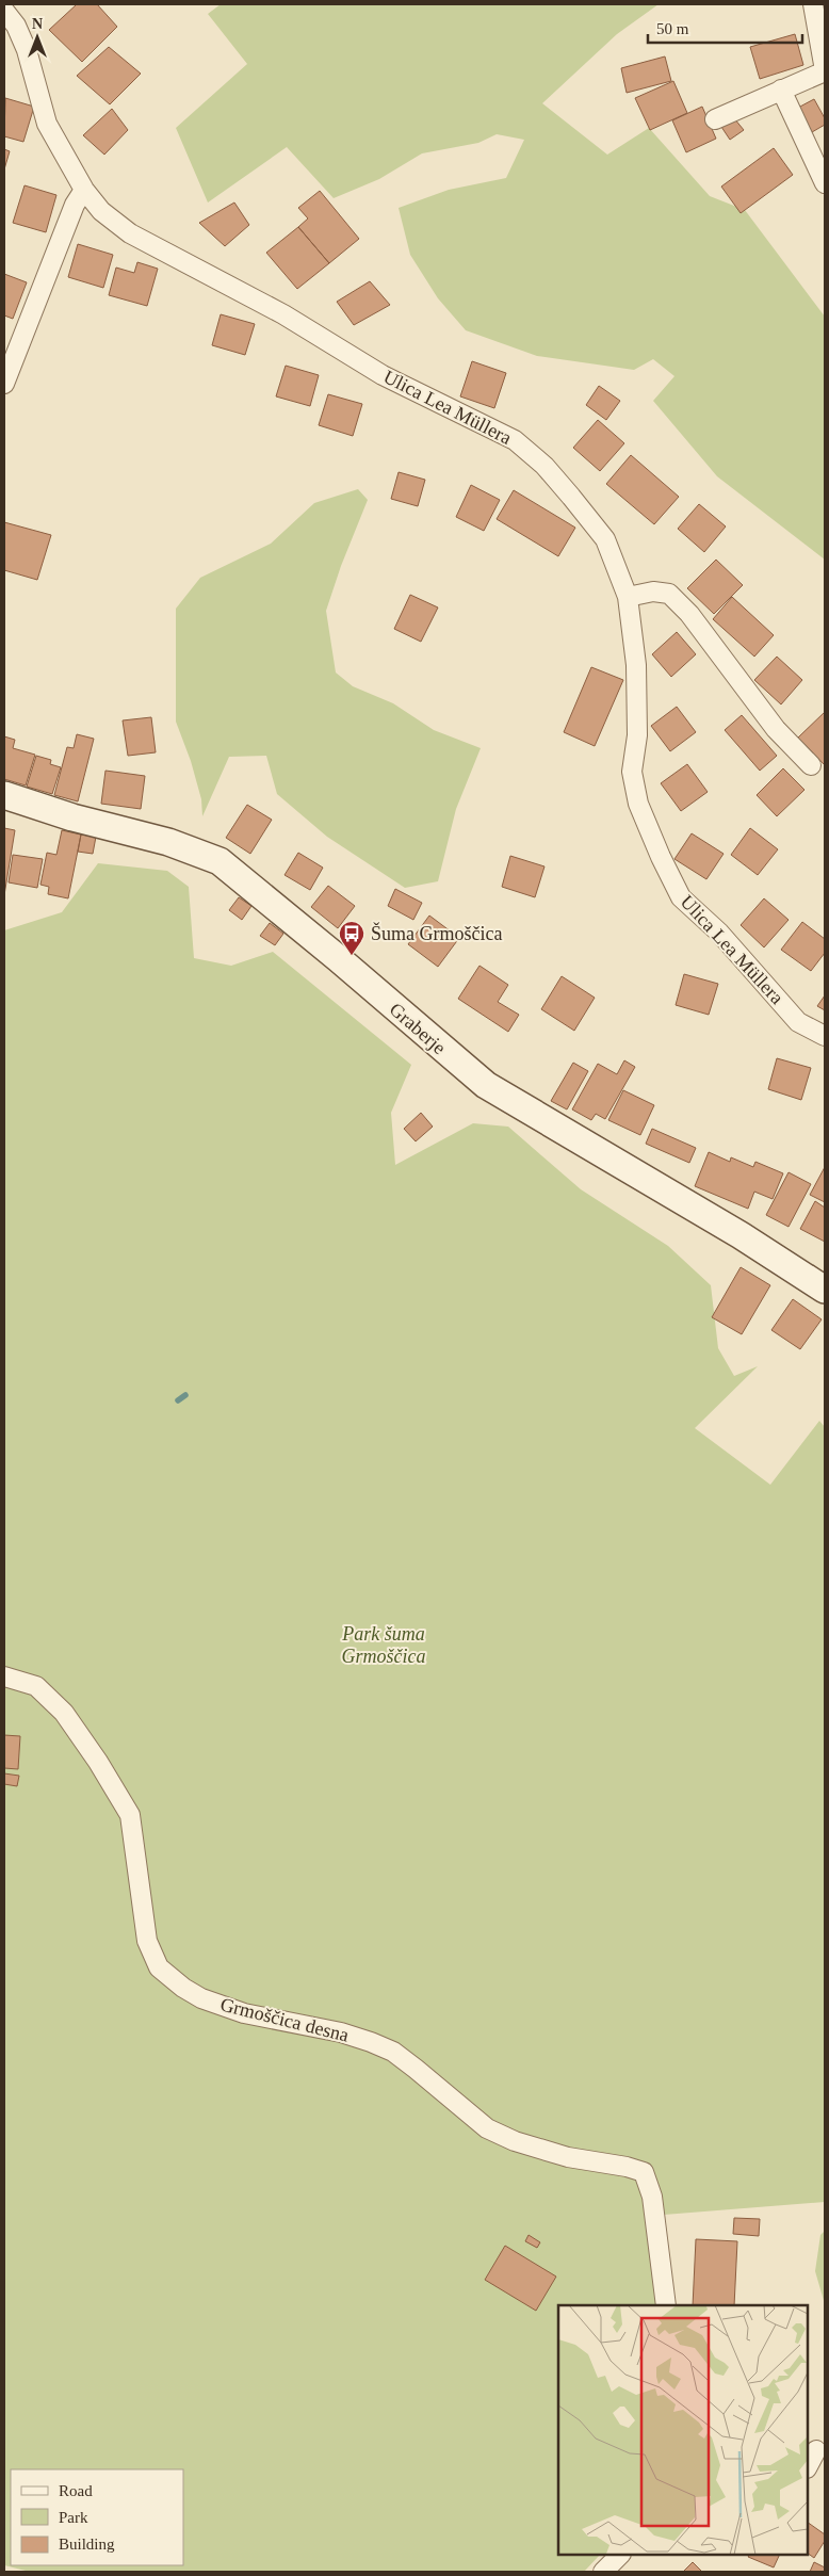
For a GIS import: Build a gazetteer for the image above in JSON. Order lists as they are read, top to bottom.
{
  "streets": {
    "street": ["Ulica Lea Müllera", "Graberje", "Grmoščica desna"]
  },
  "parks": ["Park šuma Grmoščica"],
  "places": {
    "bus stop": ["Šuma Grmoščica"]
  },
  "legend": ["Road", "Park", "Building"],
  "scale_bar": "50 m",
  "north": "top"
}
